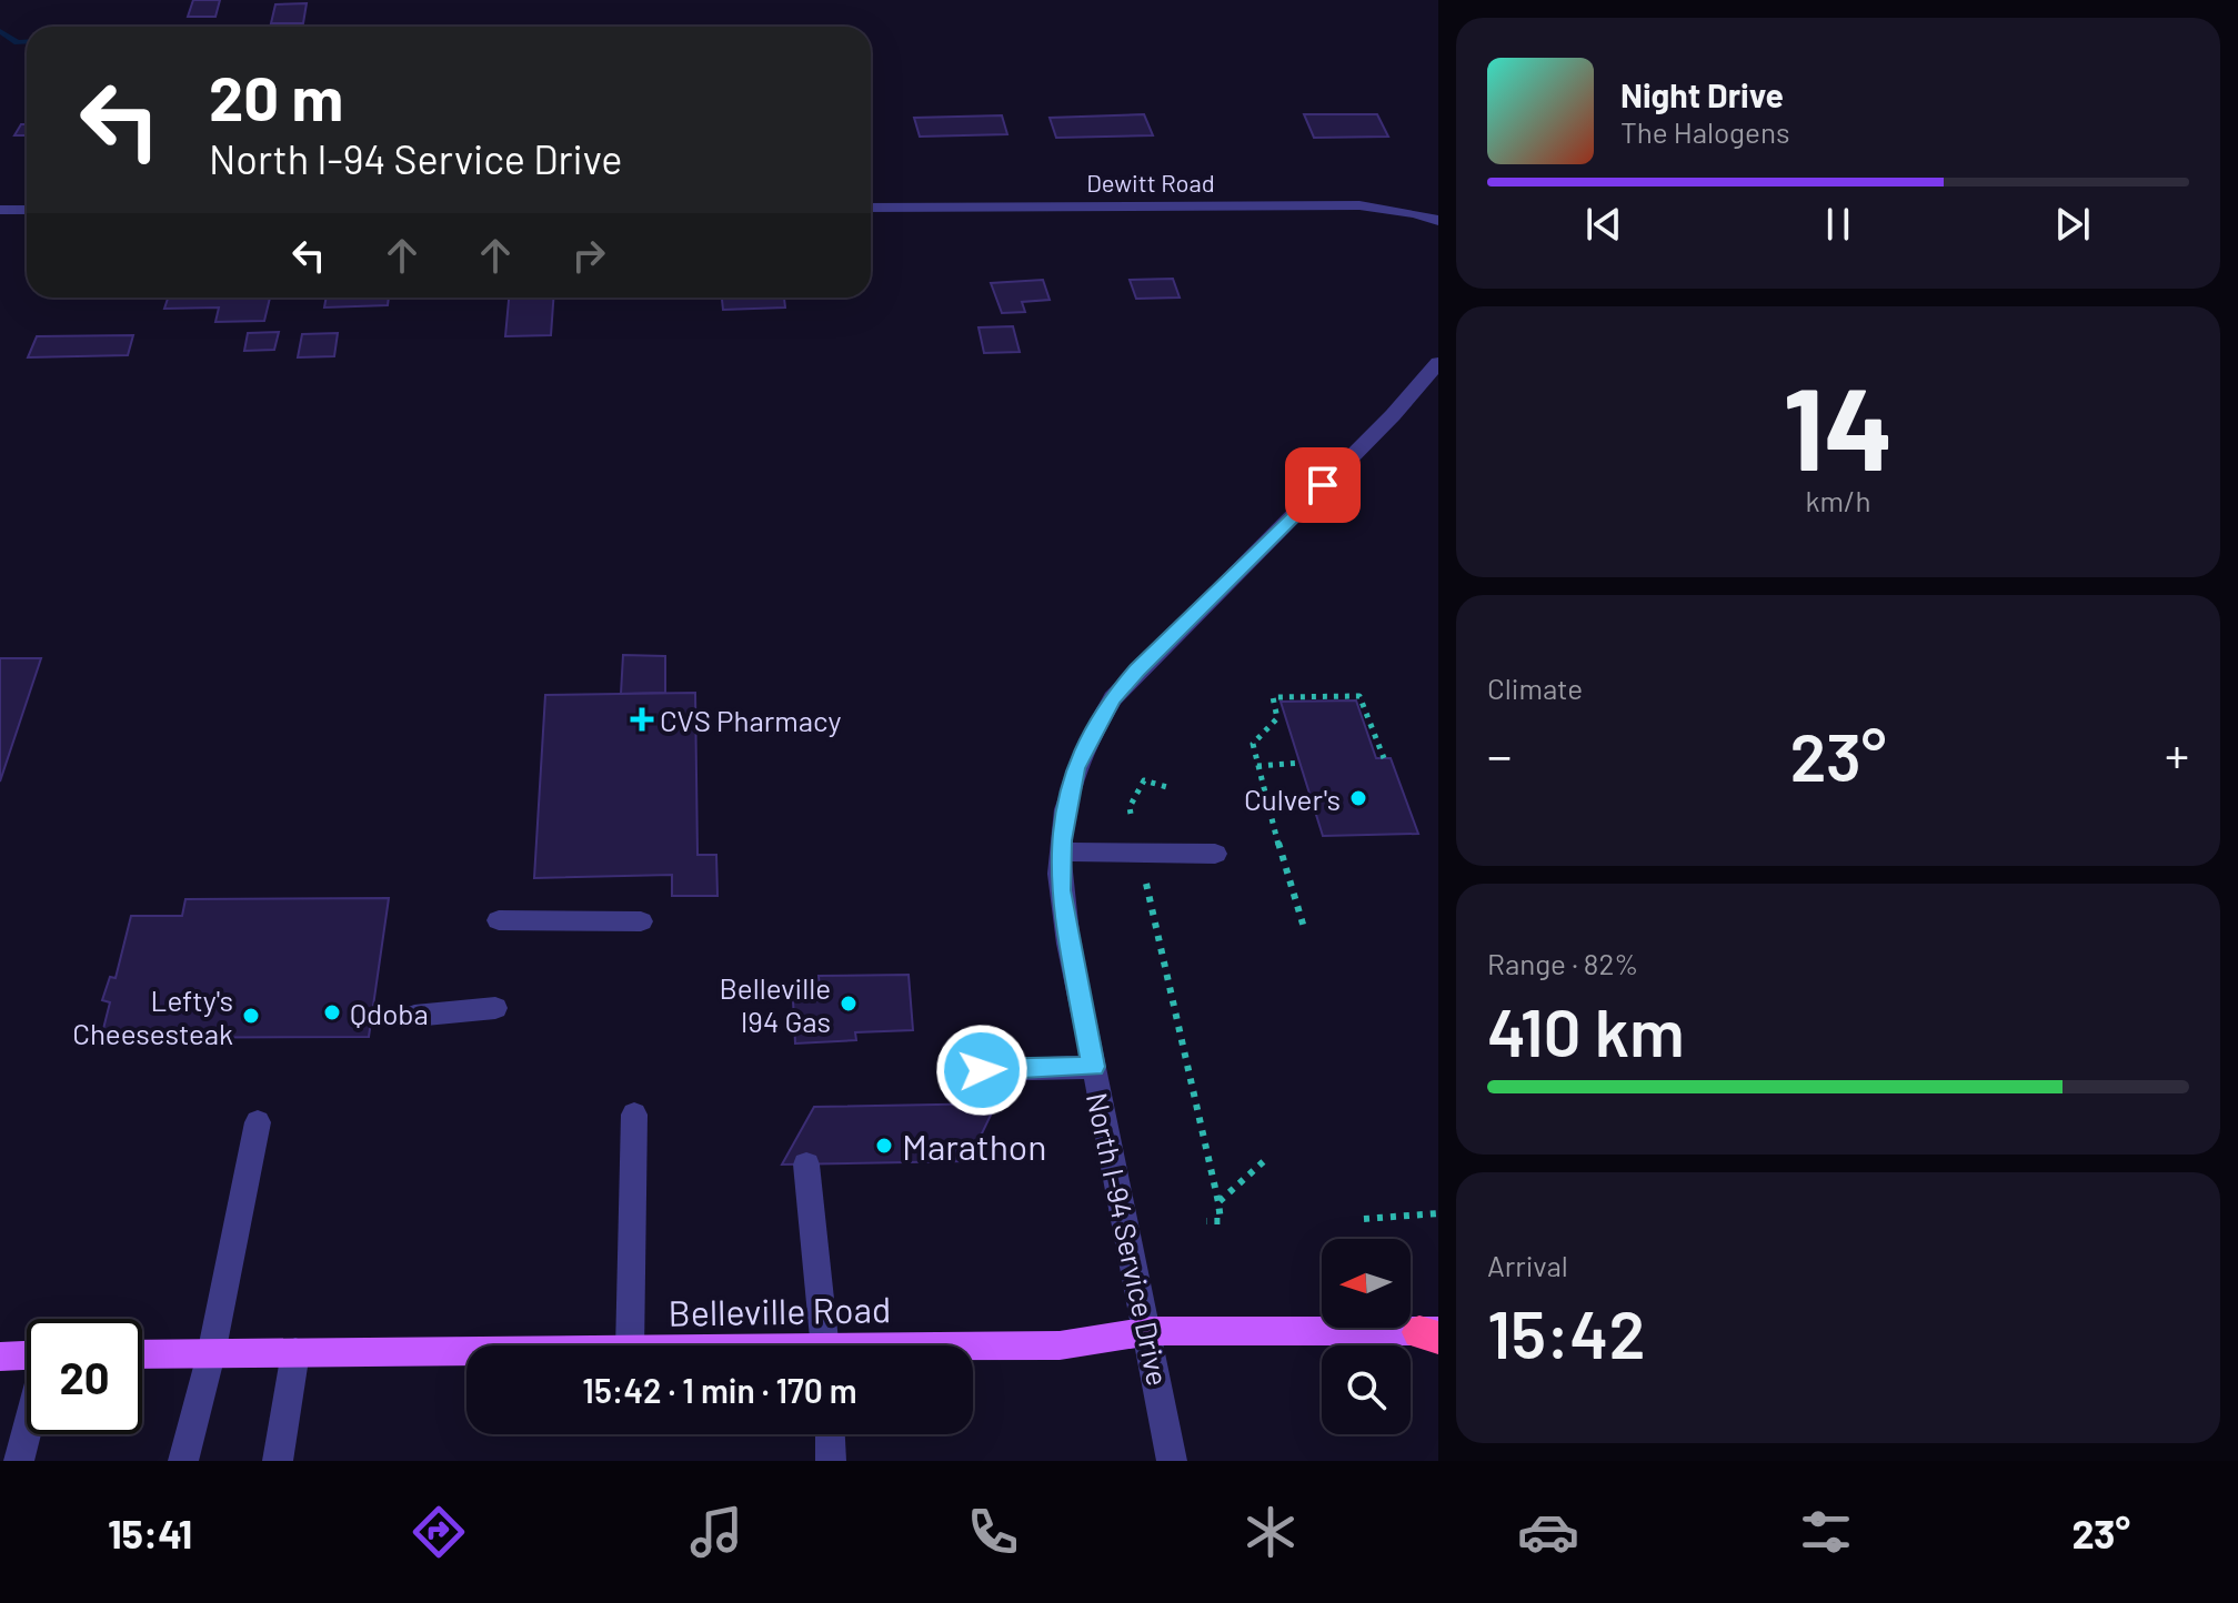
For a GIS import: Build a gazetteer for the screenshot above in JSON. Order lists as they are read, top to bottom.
{
  "streets": {
    "main road": ["Belleville Road"],
    "street": ["Dewitt Road", "North I-94 Service Drive"]
  },
  "crossings": [
    ["North I-94 Service Drive", "Belleville Road"]
  ],
  "places": {
    "health": ["CVS Pharmacy"],
    "other": [
      "Culver's",
      "Belleville I94 Gas",
      "Qdoba",
      "Lefty's Cheesesteak",
      "Marathon"
    ]
  },
  "north": "left",
  "page": {
    "turn": ["20 m", "North I-94 Service Drive"],
    "song": ["Night Drive", "The Halogens"],
    "tile": [
      ["14", "km/h"],
      "Climate",
      ["Range · 82%", "410 km"],
      ["Arrival", "15:42"]
    ],
    "heat": ["−", "23°", "+"],
    "limit": "20",
    "trip": "15:42 · 1 min · 170 m",
    "tabs": ["15:41", "23°"]
  }
}
